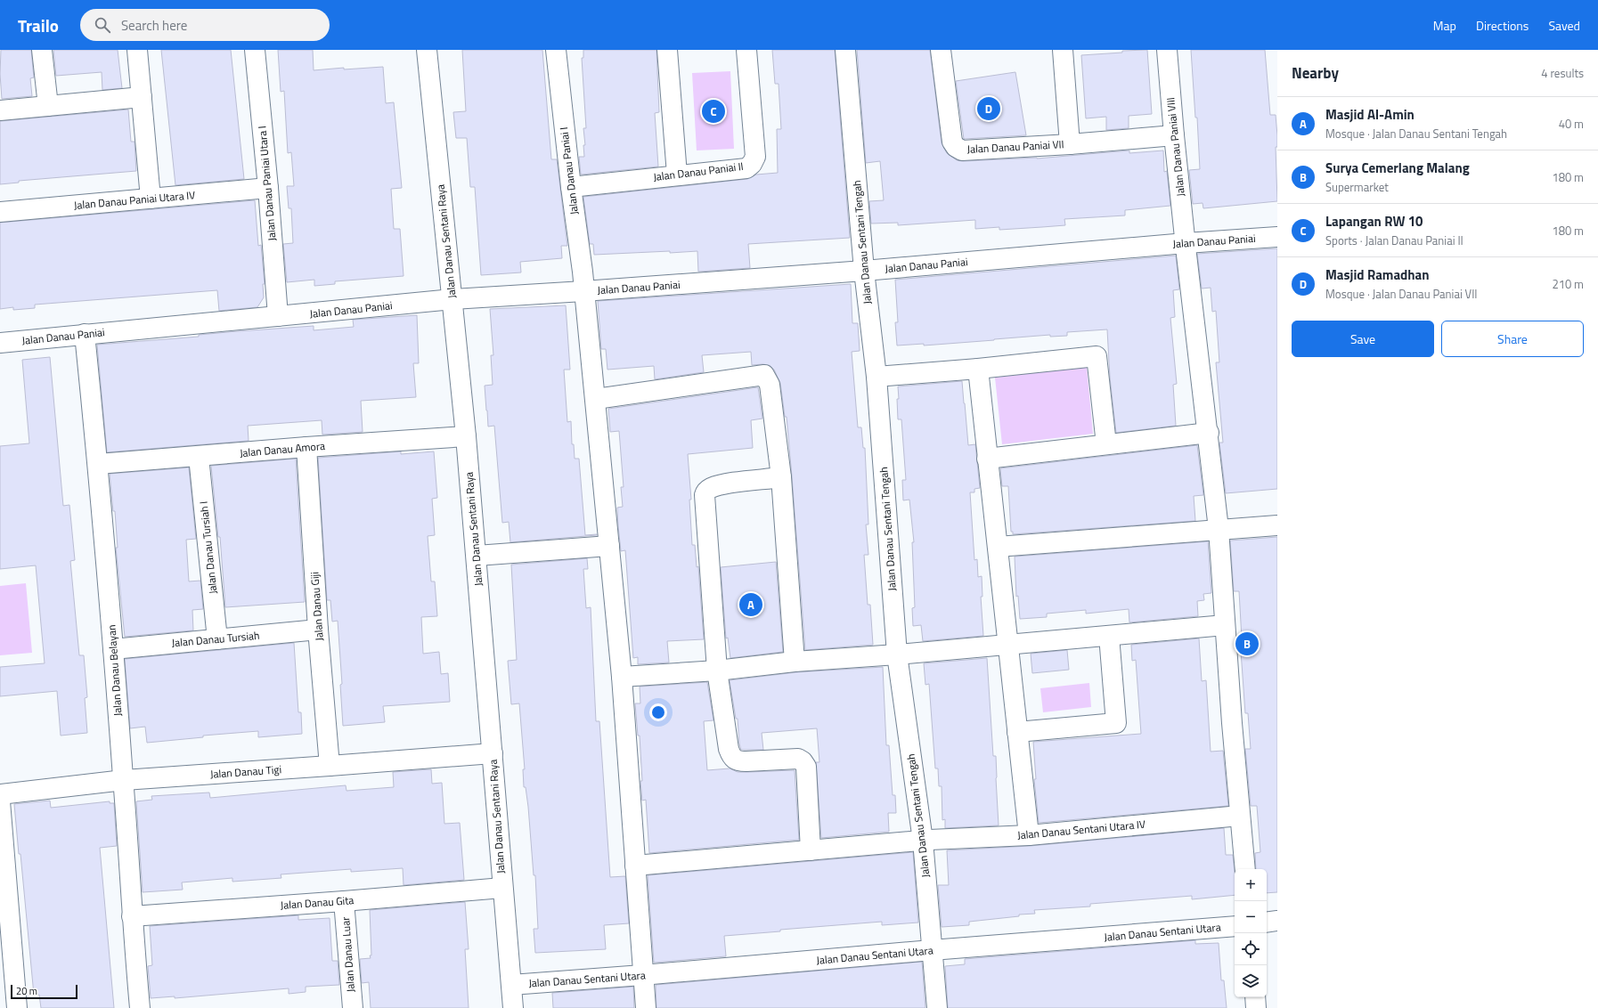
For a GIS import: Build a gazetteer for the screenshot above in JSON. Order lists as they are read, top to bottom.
{
  "streets": {
    "street": [
      "Jalan Danau Paniai VII",
      "Jalan Danau Paniai VIII",
      "Jalan Danau Paniai I",
      "Jalan Danau Paniai II",
      "Jalan Danau Paniai Utara I",
      "Jalan Danau Paniai Utara IV",
      "Jalan Danau Sentani Raya",
      "Jalan Danau Paniai",
      "Jalan Danau Sentani Tengah",
      "Jalan Danau Amora",
      "Jalan Danau Tursiah I",
      "Jalan Danau Giji",
      "Jalan Danau Tursiah",
      "Jalan Danau Belayan",
      "Jalan Danau Tigi",
      "Jalan Danau Sentani Utara IV",
      "Jalan Danau Gita",
      "Jalan Danau Sentani Utara",
      "Jalan Danau Luar"
    ]
  },
  "crossings": [
    ["Jalan Danau Paniai VII", "Jalan Danau Paniai VIII"],
    ["Jalan Danau Paniai VIII", "Jalan Danau Paniai"],
    ["Jalan Danau Paniai VIII", "Jalan Danau Sentani Utara IV"],
    ["Jalan Danau Paniai I", "Jalan Danau Paniai II"],
    ["Jalan Danau Paniai I", "Jalan Danau Paniai"],
    ["Jalan Danau Paniai I", "Jalan Danau Sentani Utara IV"],
    ["Jalan Danau Paniai I", "Jalan Danau Sentani Utara"],
    ["Jalan Danau Paniai Utara I", "Jalan Danau Paniai Utara IV"],
    ["Jalan Danau Paniai Utara I", "Jalan Danau Paniai"],
    ["Jalan Danau Sentani Raya", "Jalan Danau Paniai"],
    ["Jalan Danau Sentani Raya", "Jalan Danau Amora"],
    ["Jalan Danau Sentani Raya", "Jalan Danau Tigi"],
    ["Jalan Danau Sentani Raya", "Jalan Danau Gita"],
    ["Jalan Danau Sentani Raya", "Jalan Danau Sentani Utara"],
    ["Jalan Danau Paniai", "Jalan Danau Sentani Tengah"],
    ["Jalan Danau Paniai", "Jalan Danau Belayan"],
    ["Jalan Danau Sentani Tengah", "Jalan Danau Sentani Utara IV"],
    ["Jalan Danau Sentani Tengah", "Jalan Danau Sentani Utara"],
    ["Jalan Danau Amora", "Jalan Danau Tursiah I"],
    ["Jalan Danau Amora", "Jalan Danau Giji"],
    ["Jalan Danau Amora", "Jalan Danau Belayan"],
    ["Jalan Danau Tursiah I", "Jalan Danau Tursiah"],
    ["Jalan Danau Giji", "Jalan Danau Tursiah"],
    ["Jalan Danau Giji", "Jalan Danau Tigi"],
    ["Jalan Danau Tursiah", "Jalan Danau Belayan"],
    ["Jalan Danau Belayan", "Jalan Danau Tigi"],
    ["Jalan Danau Belayan", "Jalan Danau Gita"],
    ["Jalan Danau Gita", "Jalan Danau Luar"]
  ],
  "scale_bar": "20 m",
  "page": {
    "header": "Trailo",
    "search": "Search here",
    "nav": ["Map", "Directions", "Saved"],
    "heading": ["Nearby", "4 results"],
    "pins": [
      "D",
      "C",
      "A",
      "B"
    ],
    "list": [
      {
        "mark": "A",
        "name": "Masjid Al-Amin",
        "note": "Mosque · Jalan Danau Sentani Tengah",
        "value": "40 m"
      },
      {
        "mark": "B",
        "name": "Surya Cemerlang Malang",
        "note": "Supermarket",
        "value": "180 m"
      },
      {
        "mark": "C",
        "name": "Lapangan RW 10",
        "note": "Sports · Jalan Danau Paniai II",
        "value": "180 m"
      },
      {
        "mark": "D",
        "name": "Masjid Ramadhan",
        "note": "Mosque · Jalan Danau Paniai VII",
        "value": "210 m"
      }
    ],
    "buttons": ["Save", "Share"],
    "map_buttons": ["+", "−"],
    "scale": "20 m"
  }
}
